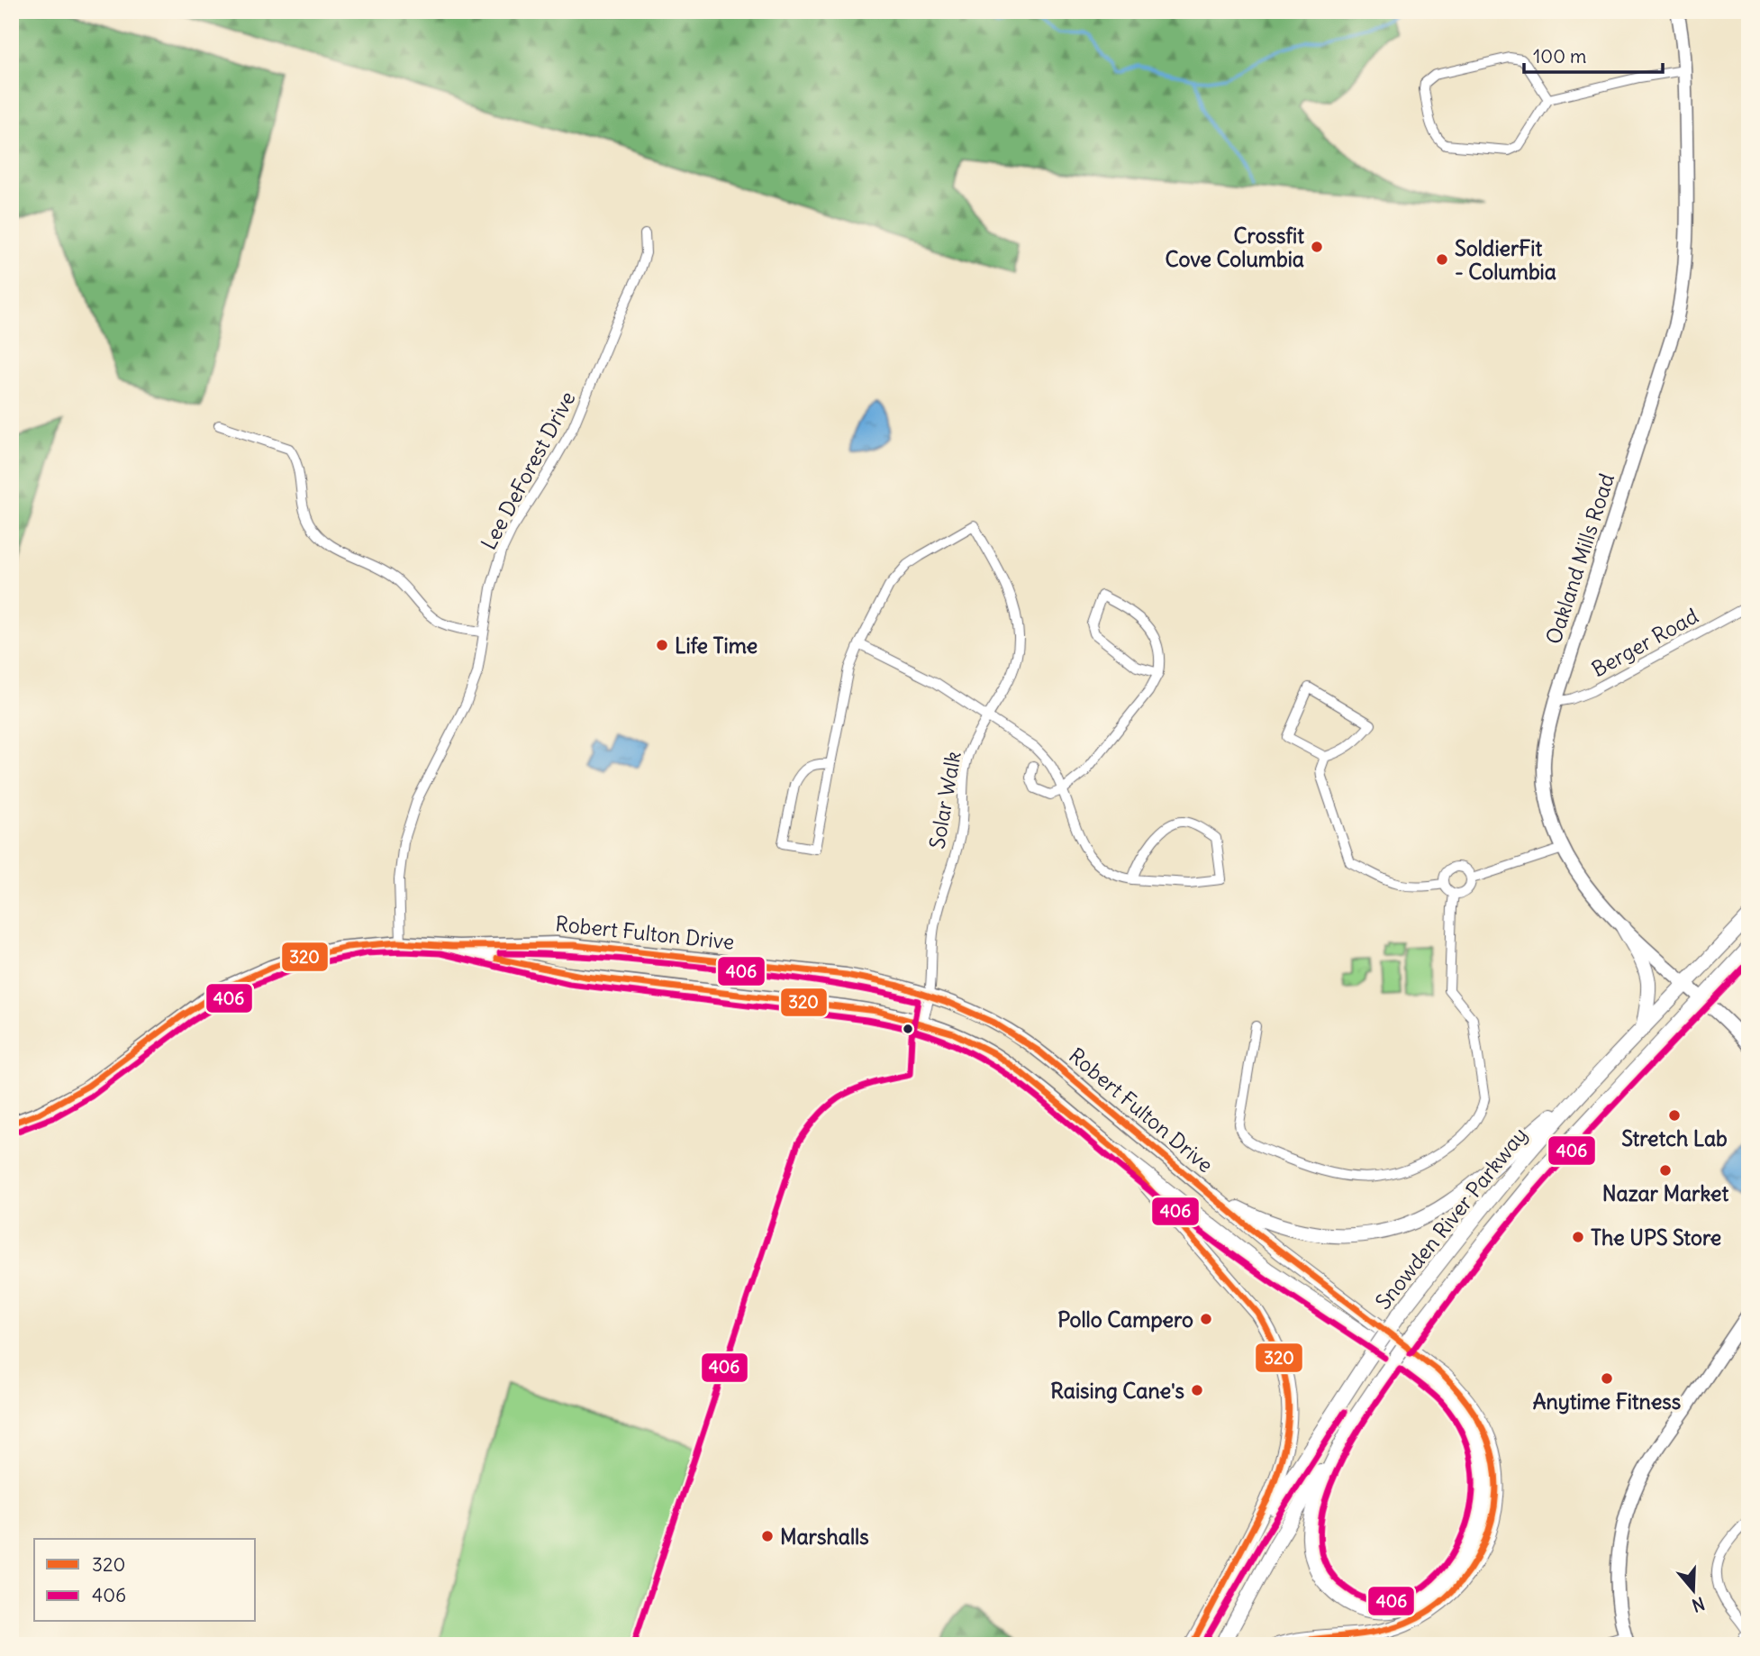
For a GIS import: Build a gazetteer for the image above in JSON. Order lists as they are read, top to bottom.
{
  "streets": {
    "main road": ["Snowden River Parkway"],
    "street": [
      "Lee DeForest Drive",
      "Oakland Mills Road",
      "Berger Road",
      "Solar Walk",
      "Robert Fulton Drive"
    ]
  },
  "crossings": [
    ["Lee DeForest Drive", "Robert Fulton Drive"],
    ["Oakland Mills Road", "Berger Road"],
    ["Oakland Mills Road", "Snowden River Parkway"],
    ["Solar Walk", "Robert Fulton Drive"]
  ],
  "places": [
    "Crossfit Cove Columbia",
    "SoldierFit - Columbia",
    "Life Time",
    "Stretch Lab",
    "Nazar Market",
    "The UPS Store",
    "Pollo Campero",
    "Anytime Fitness",
    "Raising Cane's",
    "Marshalls"
  ],
  "lines": ["transit line 320", "transit line 406"],
  "legend": ["320", "406"],
  "scale_bar": "100 m",
  "north": "bottom"
}
